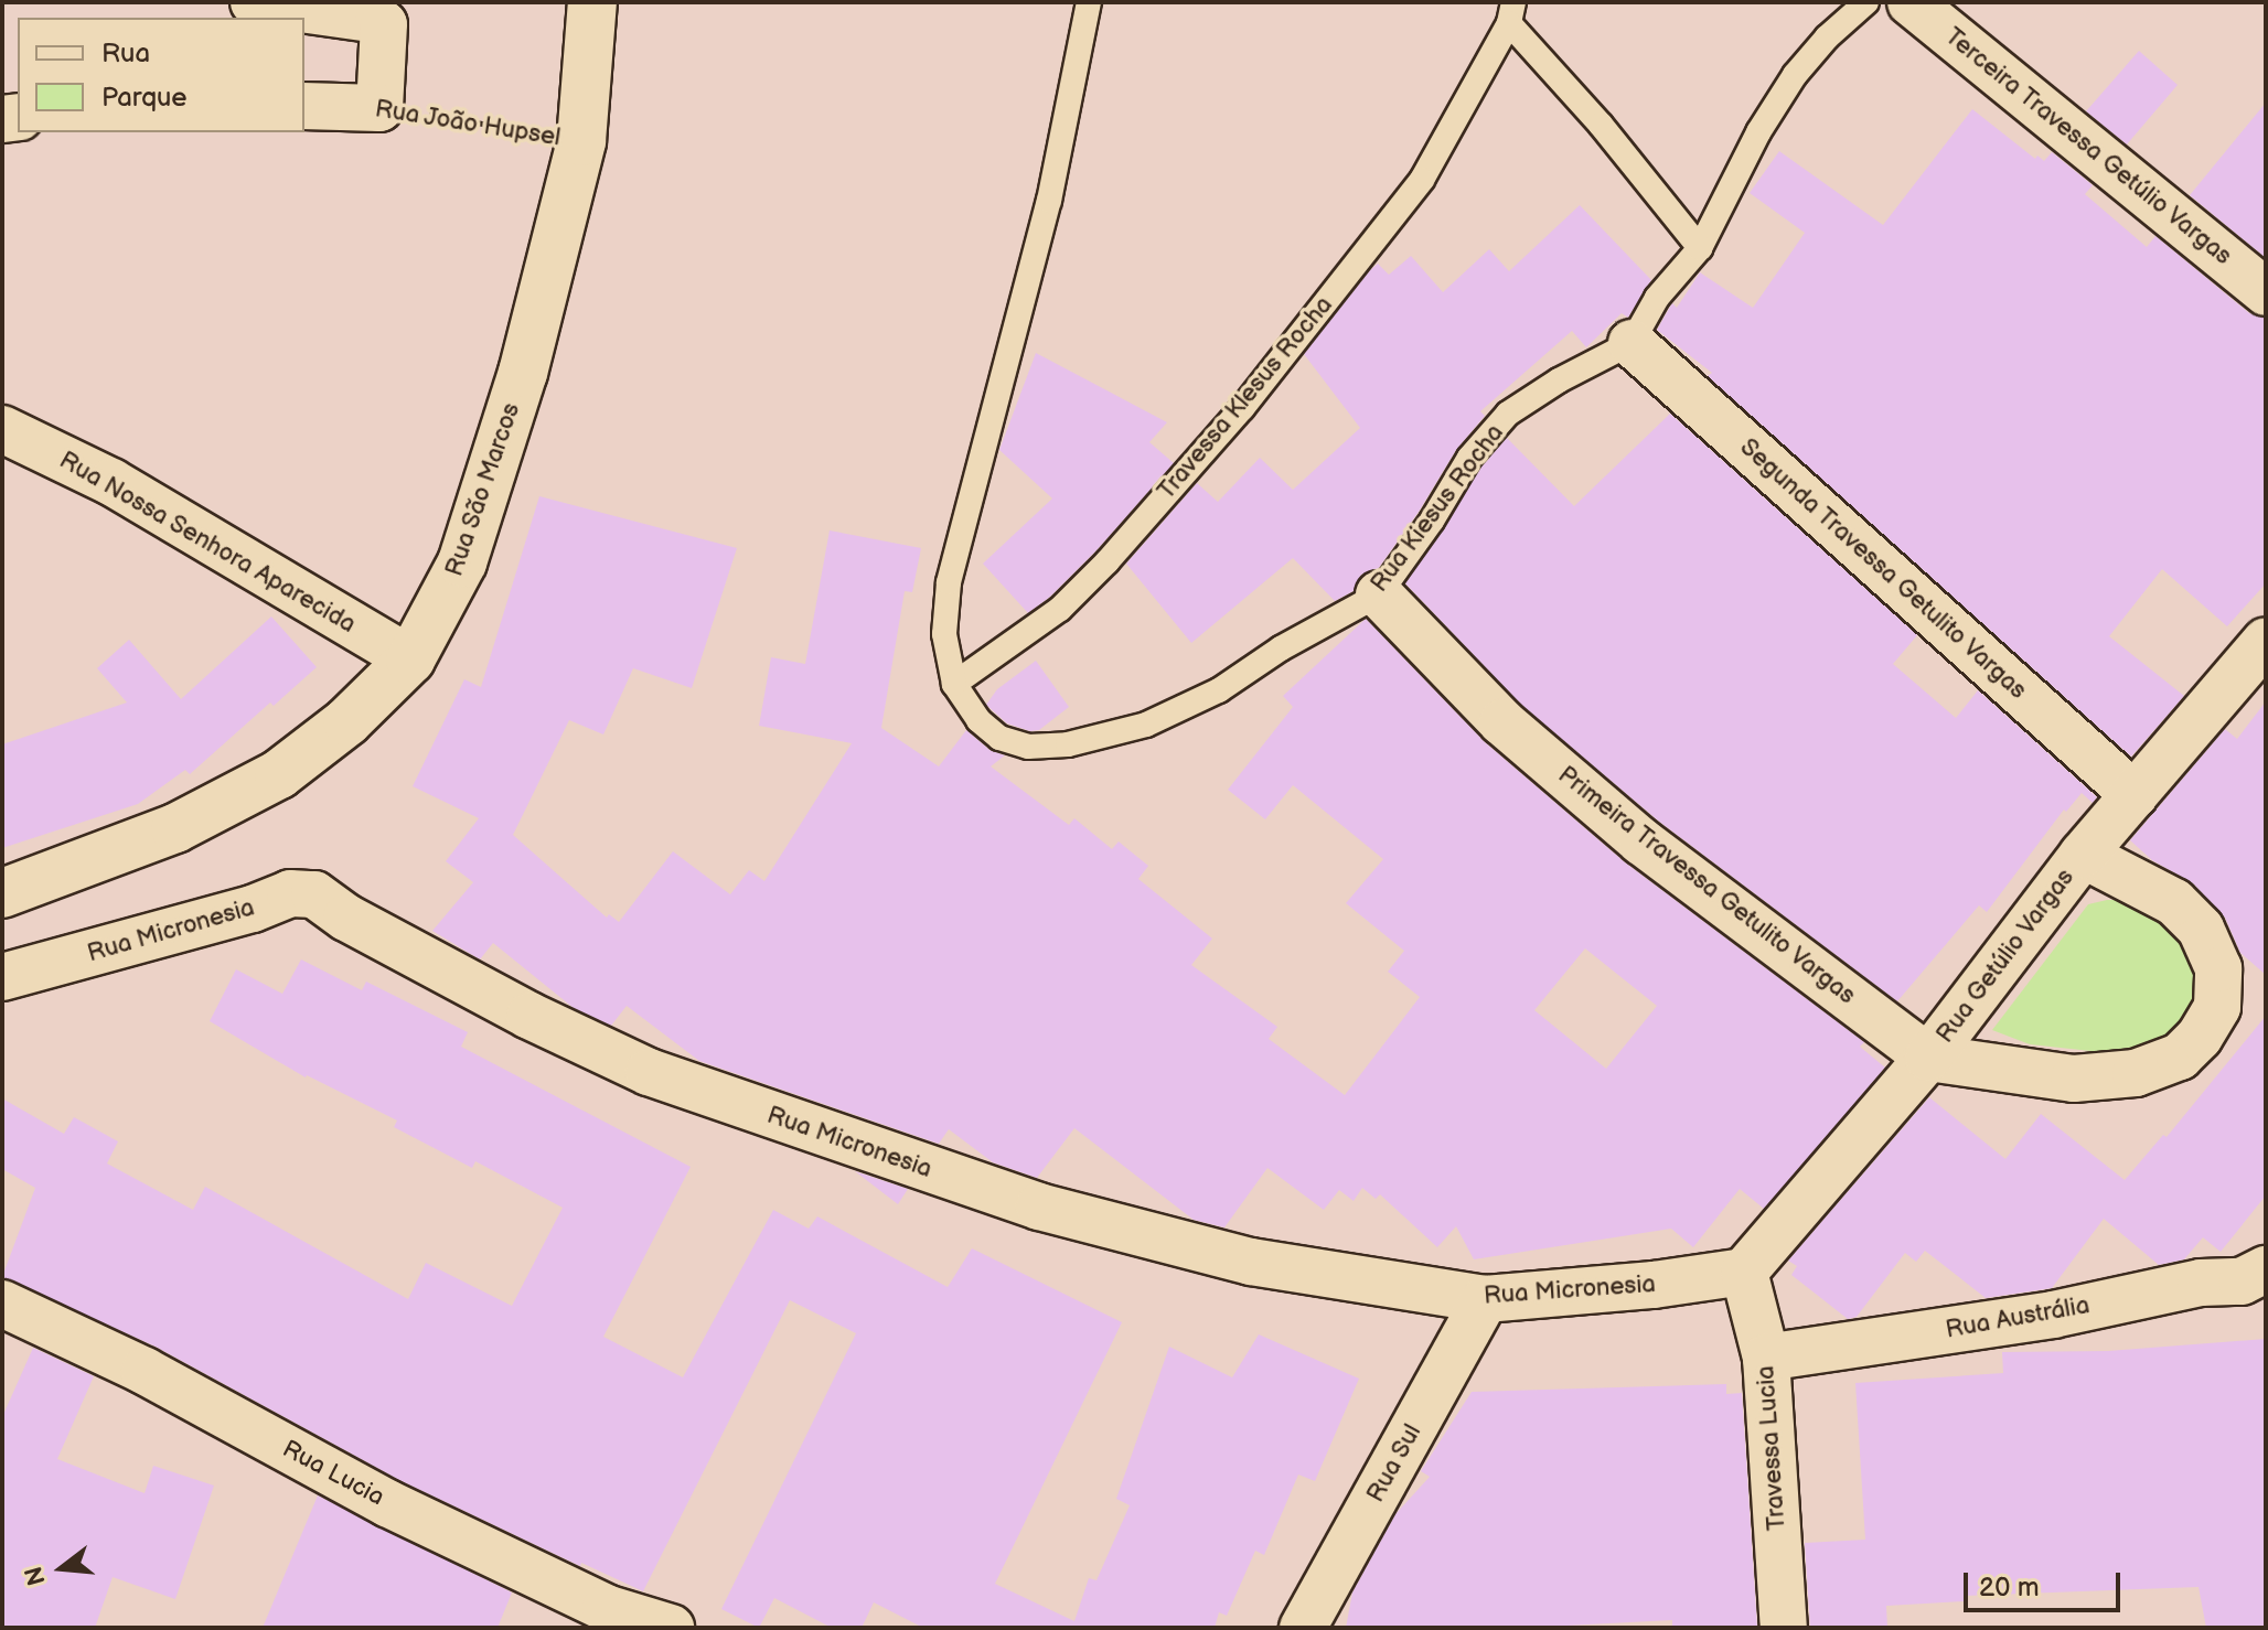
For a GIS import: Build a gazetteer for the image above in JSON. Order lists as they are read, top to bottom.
{
  "streets": {
    "main road": ["Rua São Marcos"],
    "street": [
      "Rua João Hupsel",
      "Terceira Travessa Getúlio Vargas",
      "Rua Nossa Senhora Aparecida",
      "Segunda Travessa Getulito Vargas",
      "Primeira Travessa Getulito Vargas",
      "Rua Micronesia",
      "Rua Getúlio Vargas",
      "Rua Austrália",
      "Travessa Lucia",
      "Rua Sul",
      "Rua Lucia"
    ],
    "lane": ["Travessa Klesus Rocha", "Rua Kiesus Rocha"]
  },
  "crossings": [
    ["Rua João Hupsel", "Rua São Marcos"],
    ["Travessa Klesus Rocha", "Rua Kiesus Rocha"],
    ["Rua São Marcos", "Rua Nossa Senhora Aparecida"],
    ["Rua Kiesus Rocha", "Segunda Travessa Getulito Vargas"],
    ["Rua Kiesus Rocha", "Primeira Travessa Getulito Vargas"],
    ["Segunda Travessa Getulito Vargas", "Rua Getúlio Vargas"],
    ["Primeira Travessa Getulito Vargas", "Rua Getúlio Vargas"],
    ["Rua Micronesia", "Rua Getúlio Vargas"],
    ["Rua Micronesia", "Travessa Lucia"],
    ["Rua Micronesia", "Rua Sul"],
    ["Rua Getúlio Vargas", "Travessa Lucia"],
    ["Rua Austrália", "Travessa Lucia"]
  ],
  "legend": ["Rua", "Parque"],
  "scale_bar": "20 m",
  "north": "left"
}
